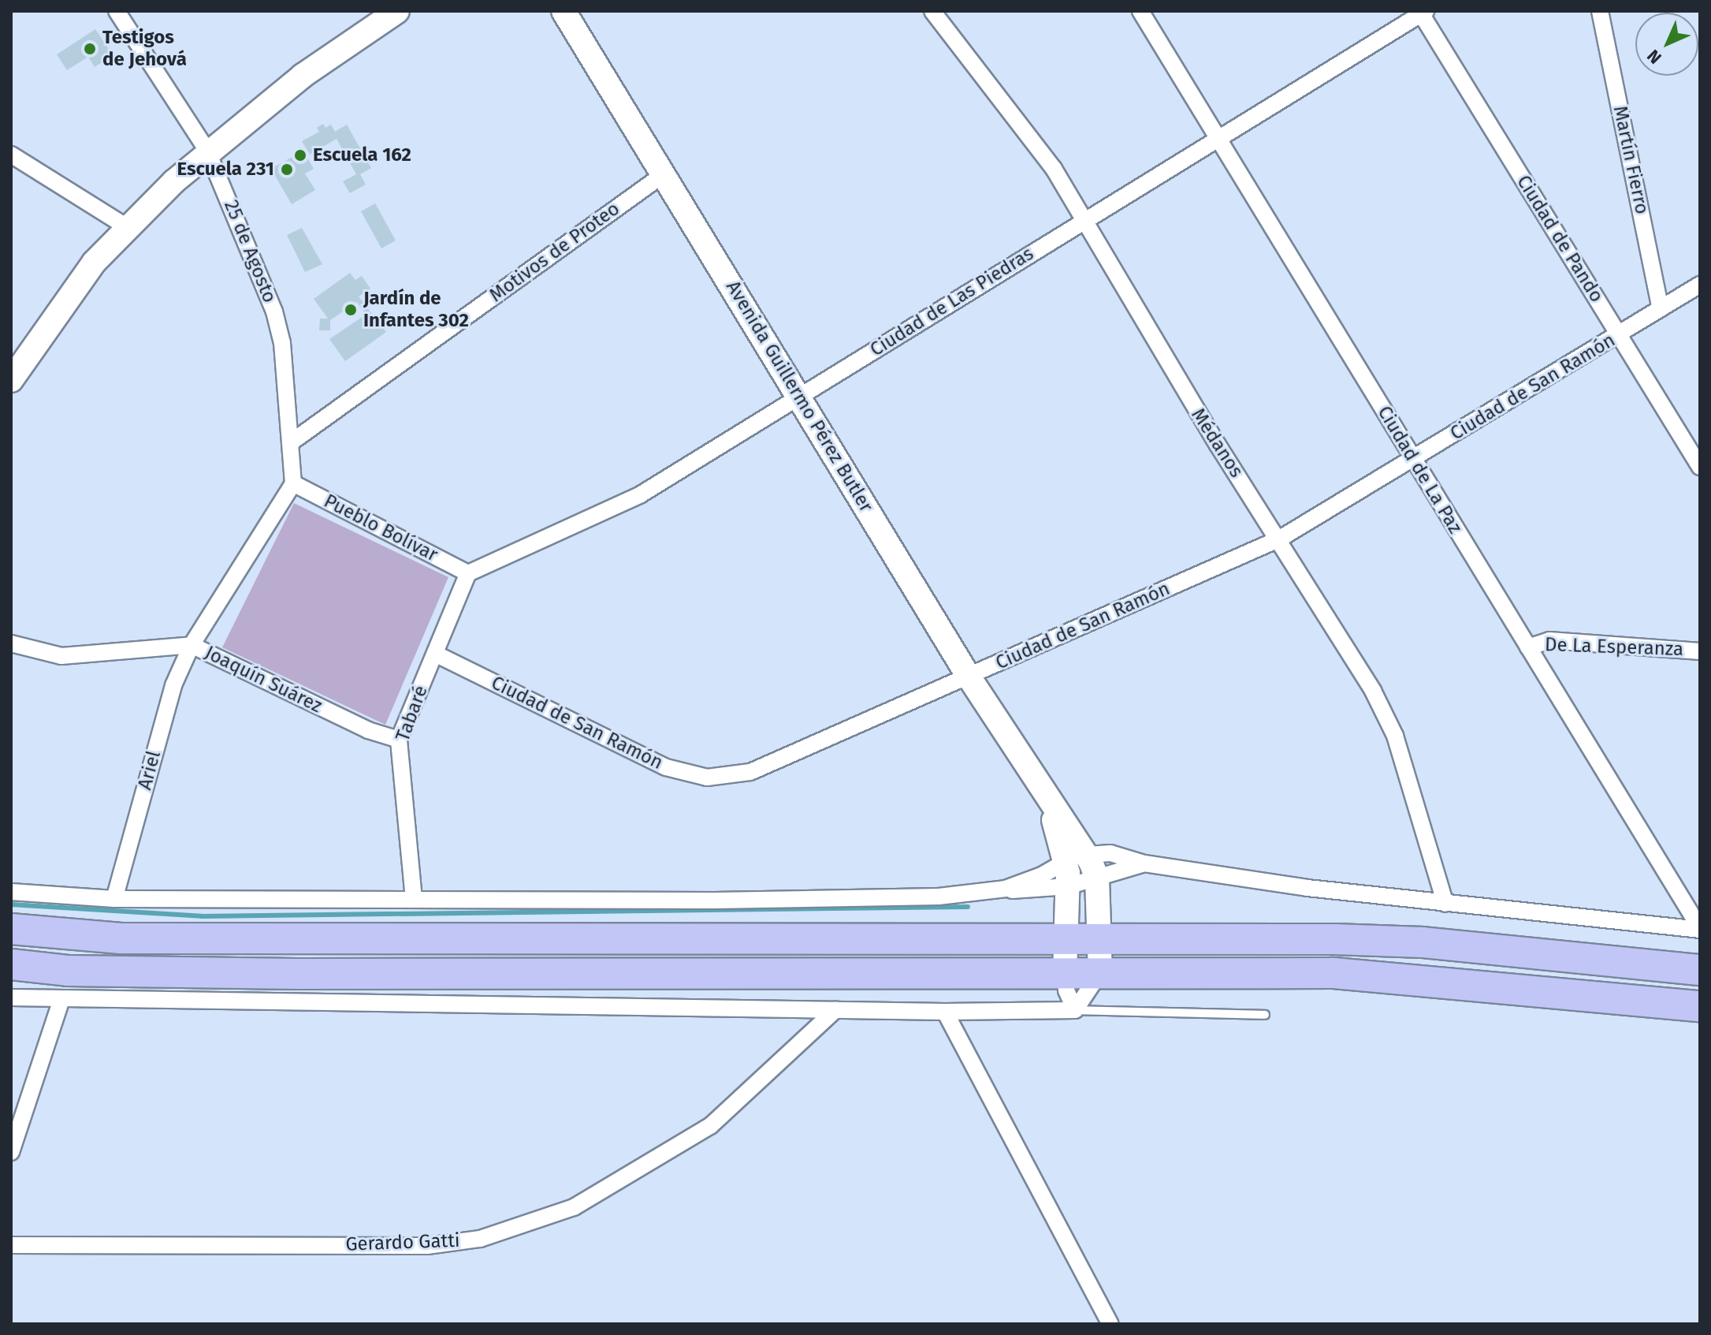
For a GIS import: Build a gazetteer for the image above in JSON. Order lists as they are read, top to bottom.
{
  "streets": {
    "street": [
      "Martín Fierro",
      "Ciudad de Pando",
      "25 de Agosto",
      "Motivos de Proteo",
      "Ciudad de Las Piedras",
      "Ciudad de San Ramón",
      "Avenida Guillermo Pérez Butler",
      "Médanos",
      "Ciudad de La Paz",
      "Pueblo Bolívar",
      "De La Esperanza",
      "Joaquín Suárez",
      "Tabaré",
      "Ariel",
      "Gerardo Gatti"
    ]
  },
  "crossings": [
    ["Martín Fierro", "Ciudad de San Ramón"],
    ["Ciudad de Pando", "Ciudad de Las Piedras"],
    ["Ciudad de Pando", "Ciudad de San Ramón"],
    ["25 de Agosto", "Motivos de Proteo"],
    ["25 de Agosto", "Pueblo Bolívar"],
    ["25 de Agosto", "Ariel"],
    ["Motivos de Proteo", "Avenida Guillermo Pérez Butler"],
    ["Ciudad de Las Piedras", "Avenida Guillermo Pérez Butler"],
    ["Ciudad de Las Piedras", "Médanos"],
    ["Ciudad de Las Piedras", "Ciudad de La Paz"],
    ["Ciudad de Las Piedras", "Pueblo Bolívar"],
    ["Ciudad de Las Piedras", "Tabaré"],
    ["Ciudad de San Ramón", "Avenida Guillermo Pérez Butler"],
    ["Ciudad de San Ramón", "Médanos"],
    ["Ciudad de San Ramón", "Ciudad de La Paz"],
    ["Ciudad de San Ramón", "Tabaré"],
    ["Ciudad de La Paz", "De La Esperanza"],
    ["Pueblo Bolívar", "Tabaré"],
    ["Pueblo Bolívar", "Ariel"],
    ["Joaquín Suárez", "Tabaré"],
    ["Joaquín Suárez", "Ariel"]
  ],
  "places": [
    "Testigos de Jehová",
    "Escuela 162",
    "Escuela 231",
    "Jardín de Infantes 302"
  ],
  "north": "bottom left"
}
